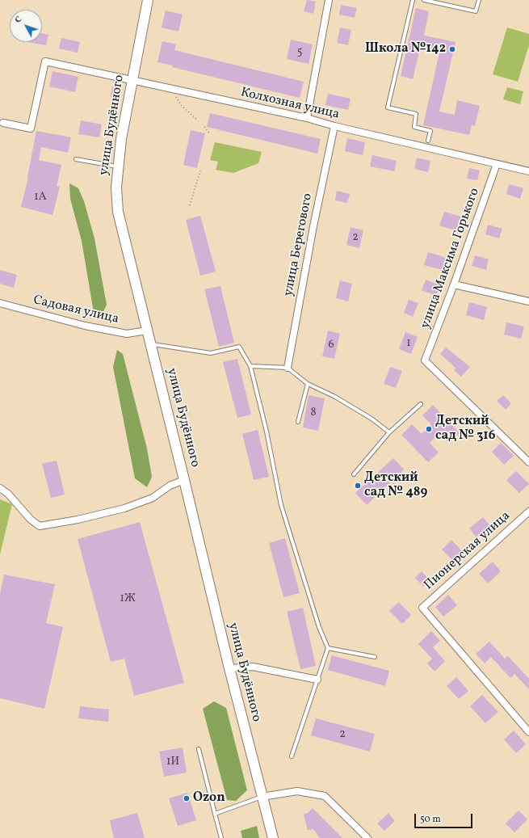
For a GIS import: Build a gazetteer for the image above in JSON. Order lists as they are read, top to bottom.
{
  "streets": {
    "main road": ["улица Будённого"],
    "street": [
      "Колхозная улица",
      "улица Берегового",
      "улица Максима Горького",
      "Садовая улица",
      "Пионерская улица"
    ]
  },
  "crossings": [
    ["Колхозная улица", "улица Будённого"],
    ["Колхозная улица", "улица Берегового"],
    ["Колхозная улица", "улица Максима Горького"],
    ["улица Будённого", "Садовая улица"]
  ],
  "places": [
    "Школа №142",
    "Детский сад № 316",
    "Детский сад № 489",
    "Ozon"
  ],
  "house_numbers": [
    "5",
    "1А",
    "2",
    "1",
    "6",
    "8",
    "1Ж",
    "2",
    "1И"
  ],
  "scale_bar": "50 m",
  "north": "top left"
}
